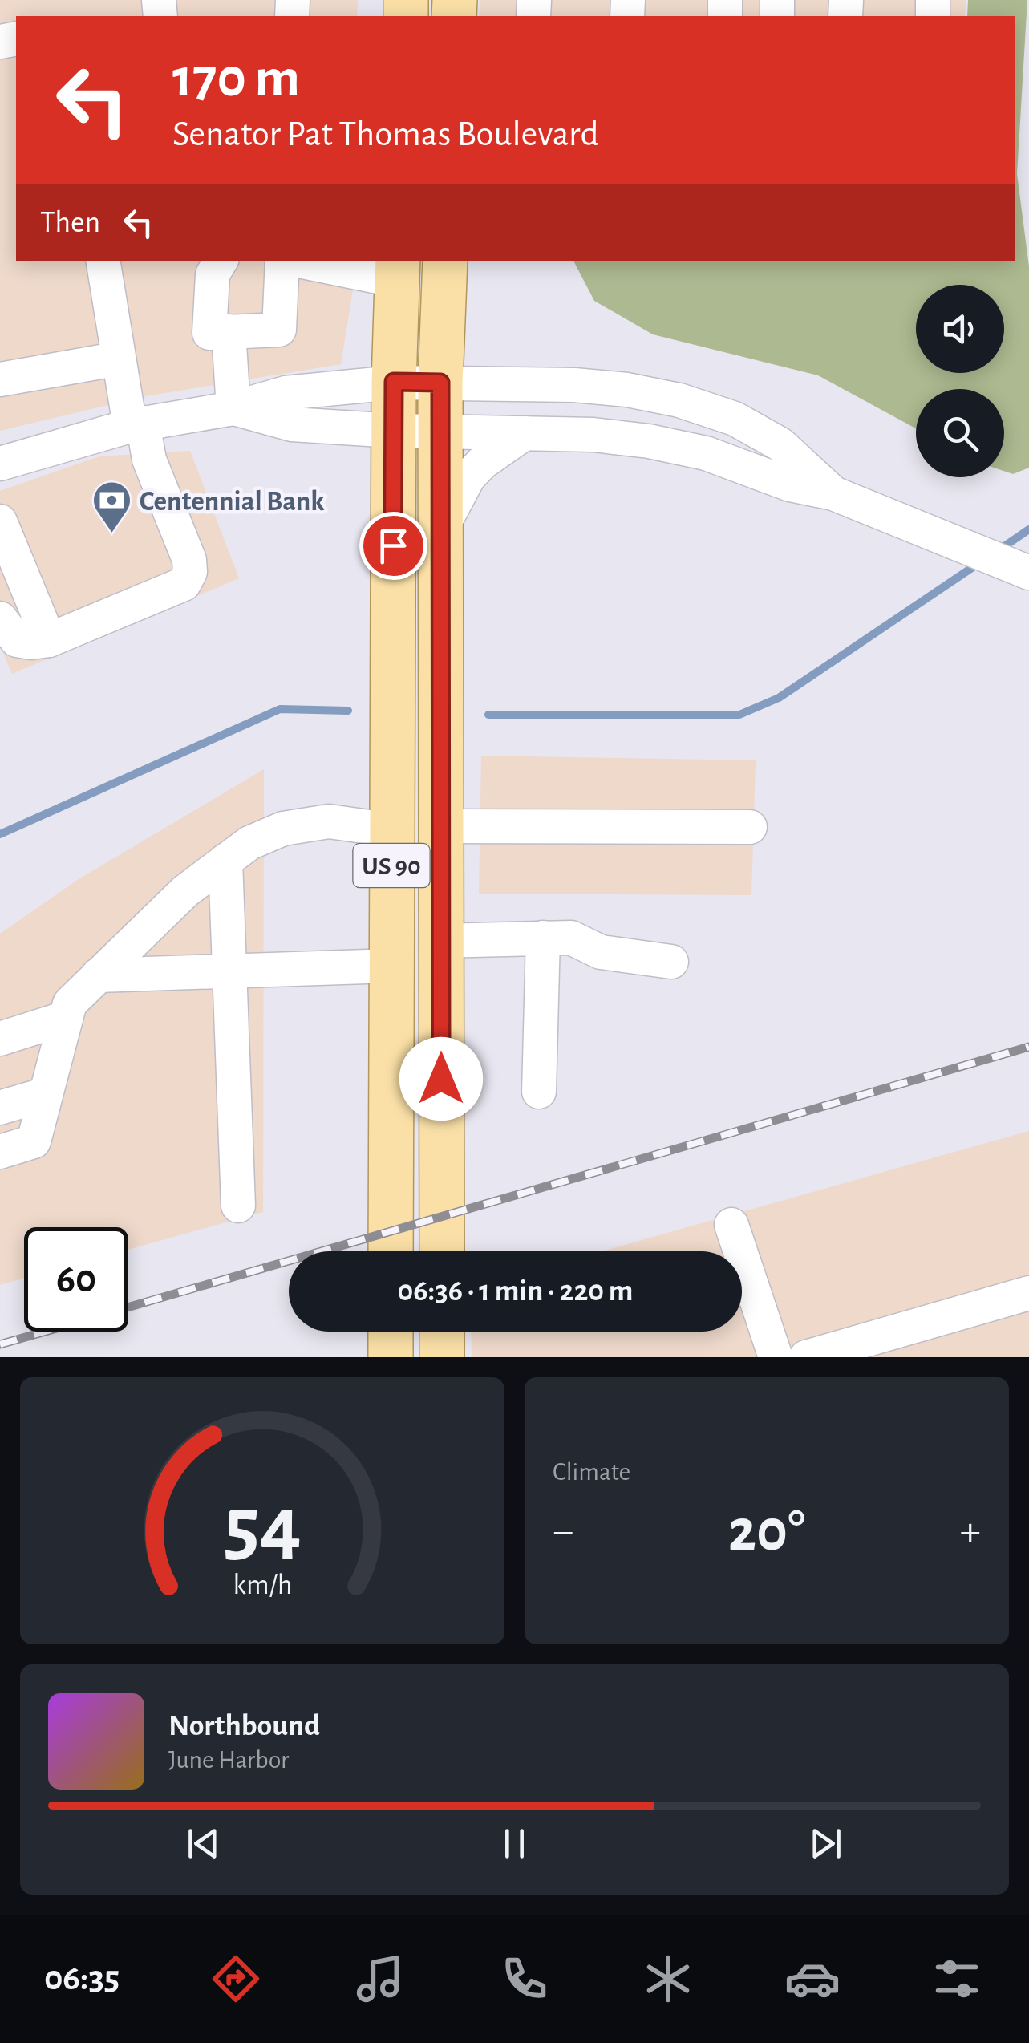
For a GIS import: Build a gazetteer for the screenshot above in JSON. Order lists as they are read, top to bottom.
{
  "streets": {
    "main road": ["US 90"]
  },
  "places": {
    "bank": ["Centennial Bank"]
  },
  "page": {
    "turn": ["170 m", "Senator Pat Thomas Boulevard"],
    "then": "Then",
    "limit": "60",
    "trip": "06:36 · 1 min · 220 m",
    "tile": "Climate",
    "heat": ["−", "20°", "+"],
    "song": ["Northbound", "June Harbor"],
    "tabs": "06:35",
    "gauge": ["54", "km/h"]
  }
}
